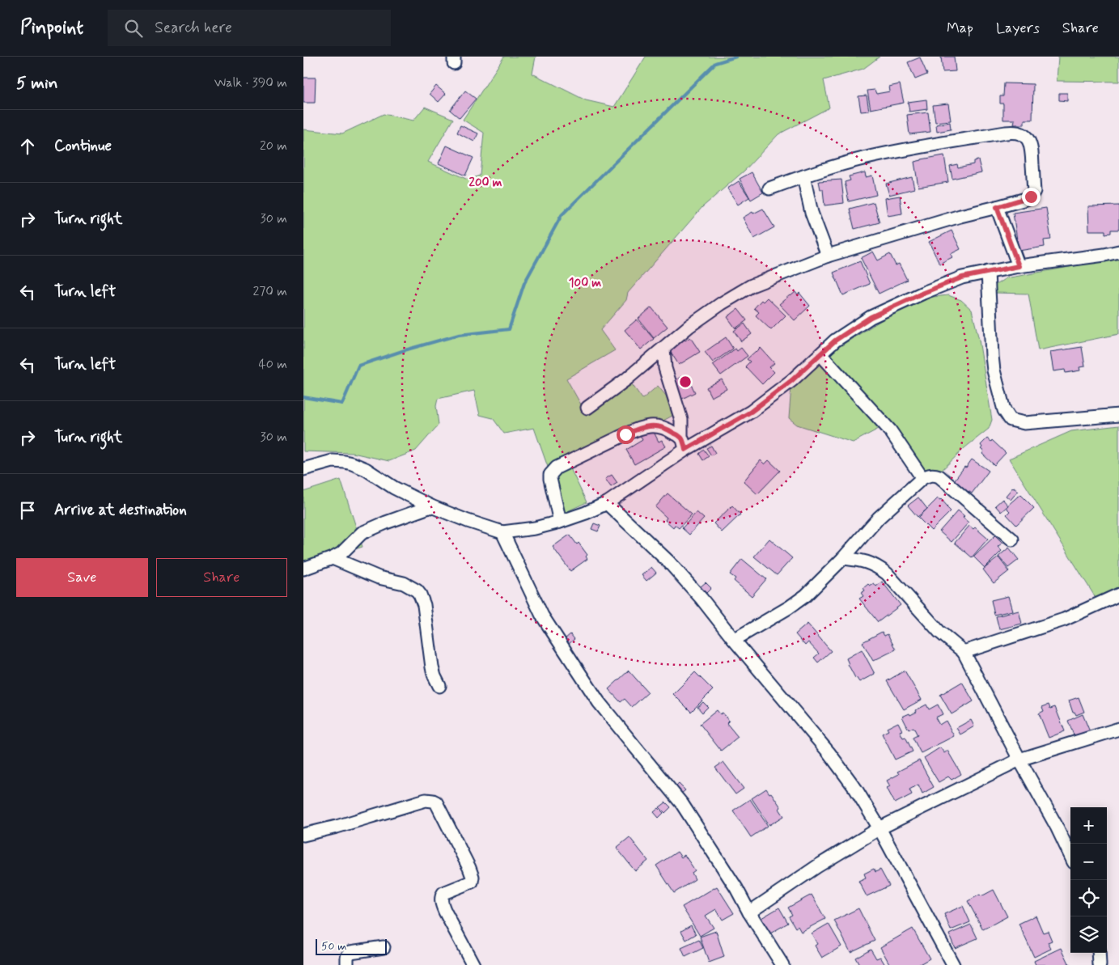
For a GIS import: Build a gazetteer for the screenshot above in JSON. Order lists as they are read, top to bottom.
{
  "scale_bar": "50 m",
  "page": {
    "header": "Pinpoint",
    "search": "Search here",
    "nav": ["Map", "Layers", "Share"],
    "heading": ["5 min", "Walk · 390 m"],
    "list": [
      ["Continue", "20 m"],
      ["Turn right", "30 m"],
      ["Turn left", "270 m"],
      ["Turn left", "40 m"],
      ["Turn right", "30 m"],
      "Arrive at destination"
    ],
    "buttons": ["Save", "Share"],
    "map_buttons": ["+", "−"],
    "scale": "50 m"
  },
  "rings": ["200 m", "100 m"]
}
